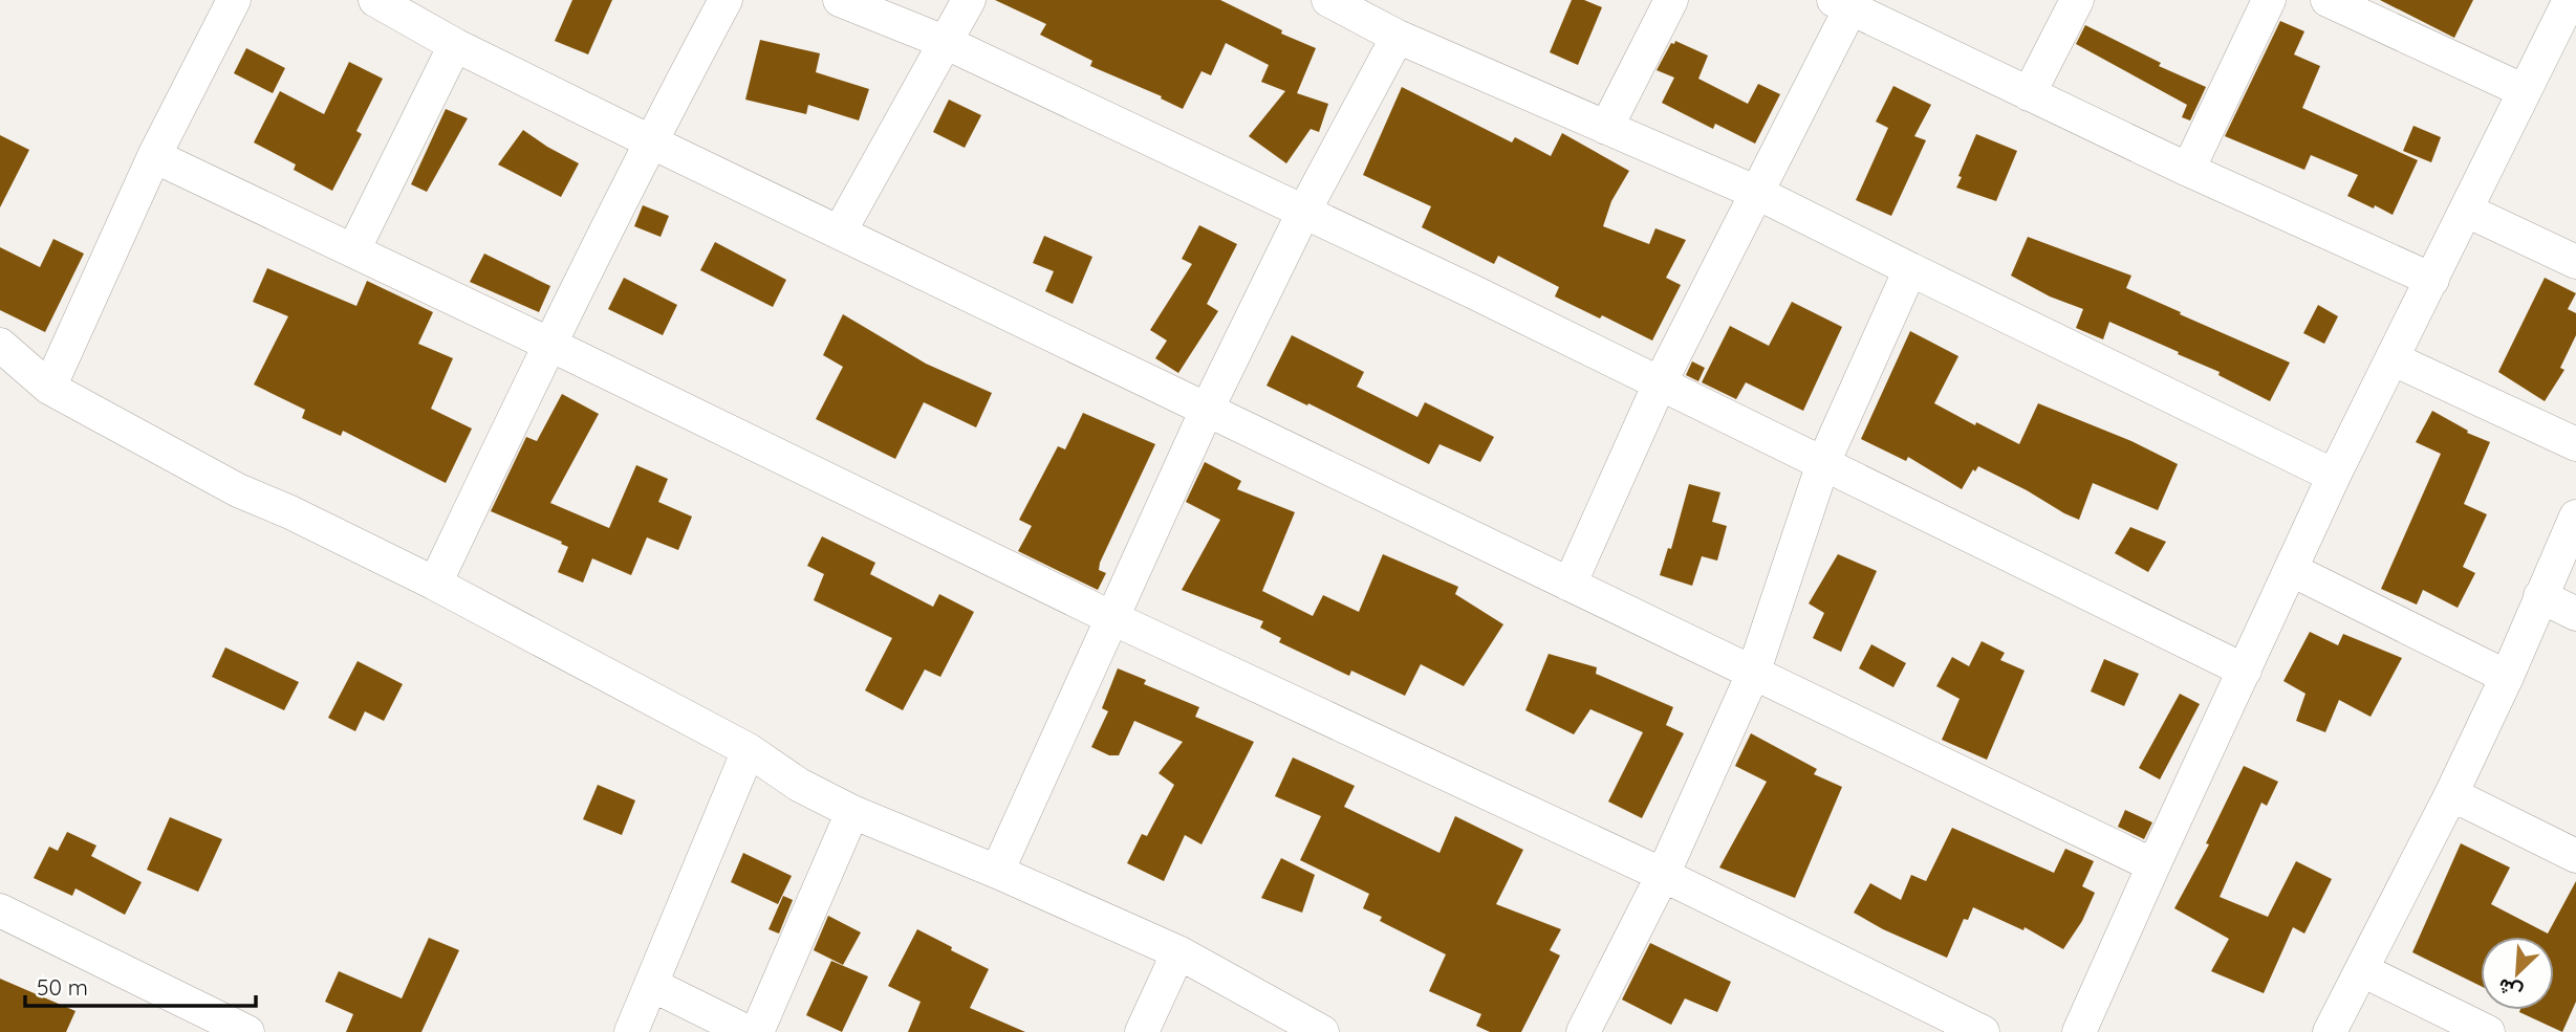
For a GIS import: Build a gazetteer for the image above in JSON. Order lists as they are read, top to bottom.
{
  "scale_bar": "50 m",
  "north": "bottom left"
}
